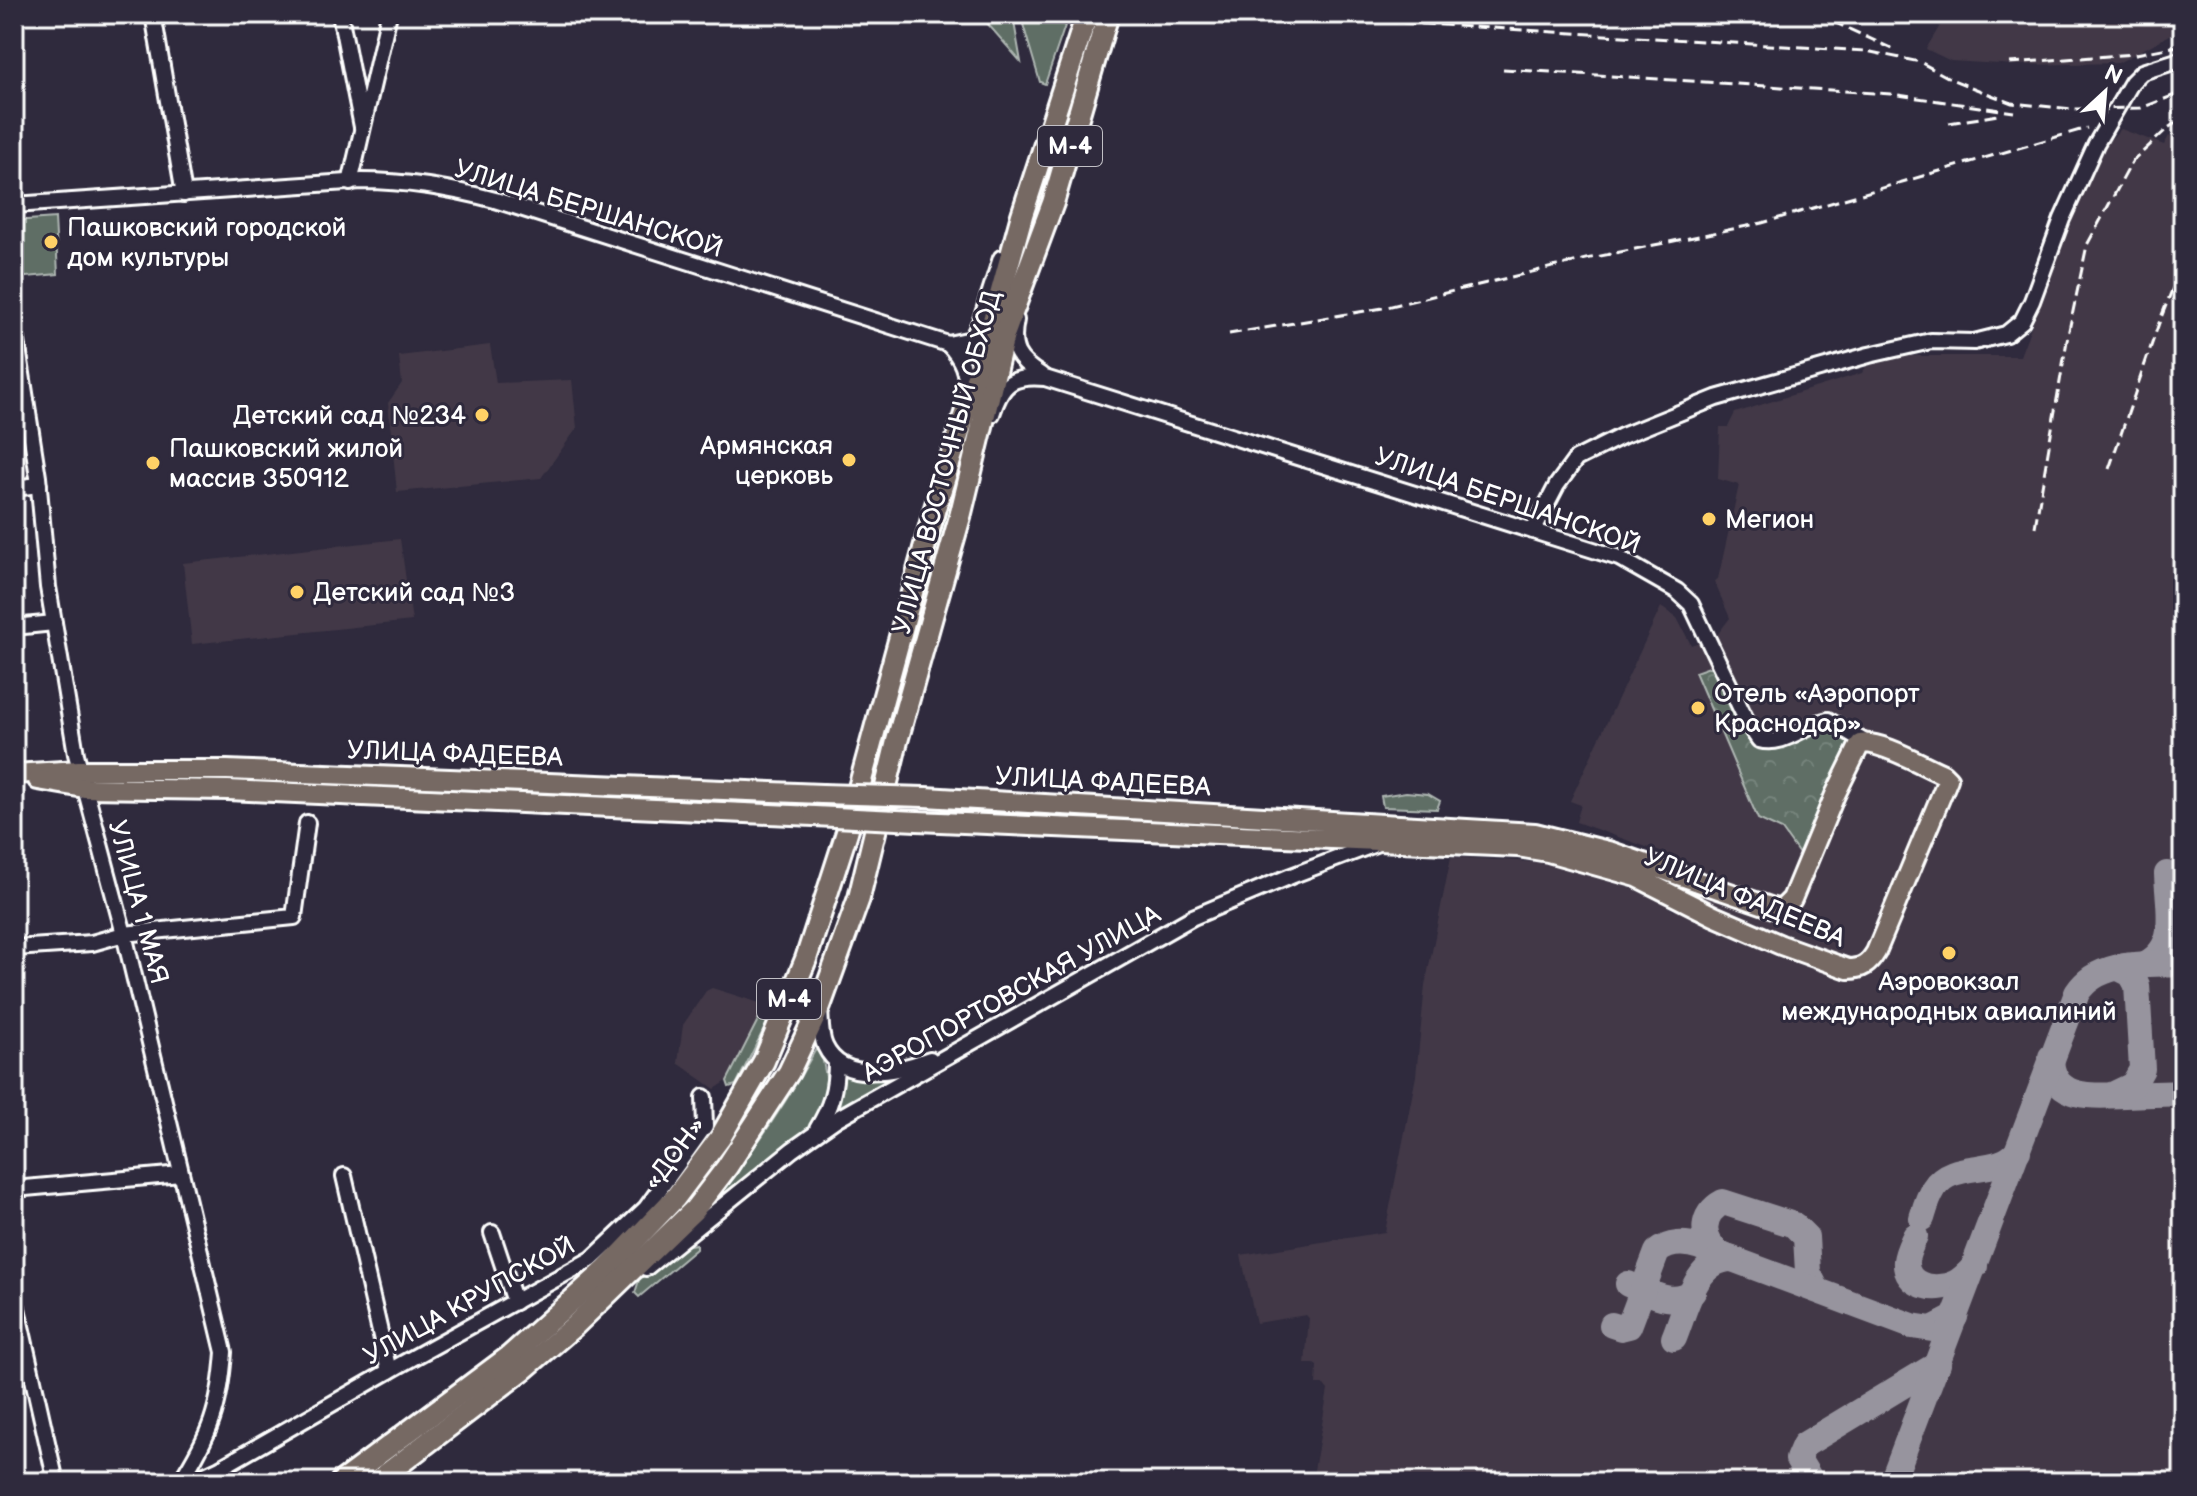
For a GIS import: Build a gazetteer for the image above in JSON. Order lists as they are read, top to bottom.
{
  "streets": {
    "highway": ["М-4", "УЛИЦА ВОСТОЧНЫЙ ОБХОД", "«ДОН»"],
    "main road": ["УЛИЦА ФАДЕЕВА"],
    "street": [
      "УЛИЦА БЕРШАНСКОЙ",
      "УЛИЦА 1 МАЯ",
      "АЭРОПОРТОВСКАЯ УЛИЦА",
      "УЛИЦА КРУПСКОЙ"
    ]
  },
  "crossings": [
    ["УЛИЦА БЕРШАНСКОЙ", "УЛИЦА ВОСТОЧНЫЙ ОБХОД"],
    ["УЛИЦА БЕРШАНСКОЙ", "УЛИЦА ФАДЕЕВА"],
    ["УЛИЦА ВОСТОЧНЫЙ ОБХОД", "«ДОН»"],
    ["УЛИЦА ФАДЕЕВА", "УЛИЦА 1 МАЯ"],
    ["УЛИЦА ФАДЕЕВА", "АЭРОПОРТОВСКАЯ УЛИЦА"],
    ["АЭРОПОРТОВСКАЯ УЛИЦА", "«ДОН»"]
  ],
  "places": [
    "Пашковский городской дом культуры",
    "Детский сад №234",
    "Армянская церковь",
    "Пашковский жилой массив 350912",
    "Мегион",
    "Детский сад №3",
    "Отель «Аэропорт Краснодар»",
    "Аэровокзал международных авиалиний"
  ],
  "north": "top right"
}
